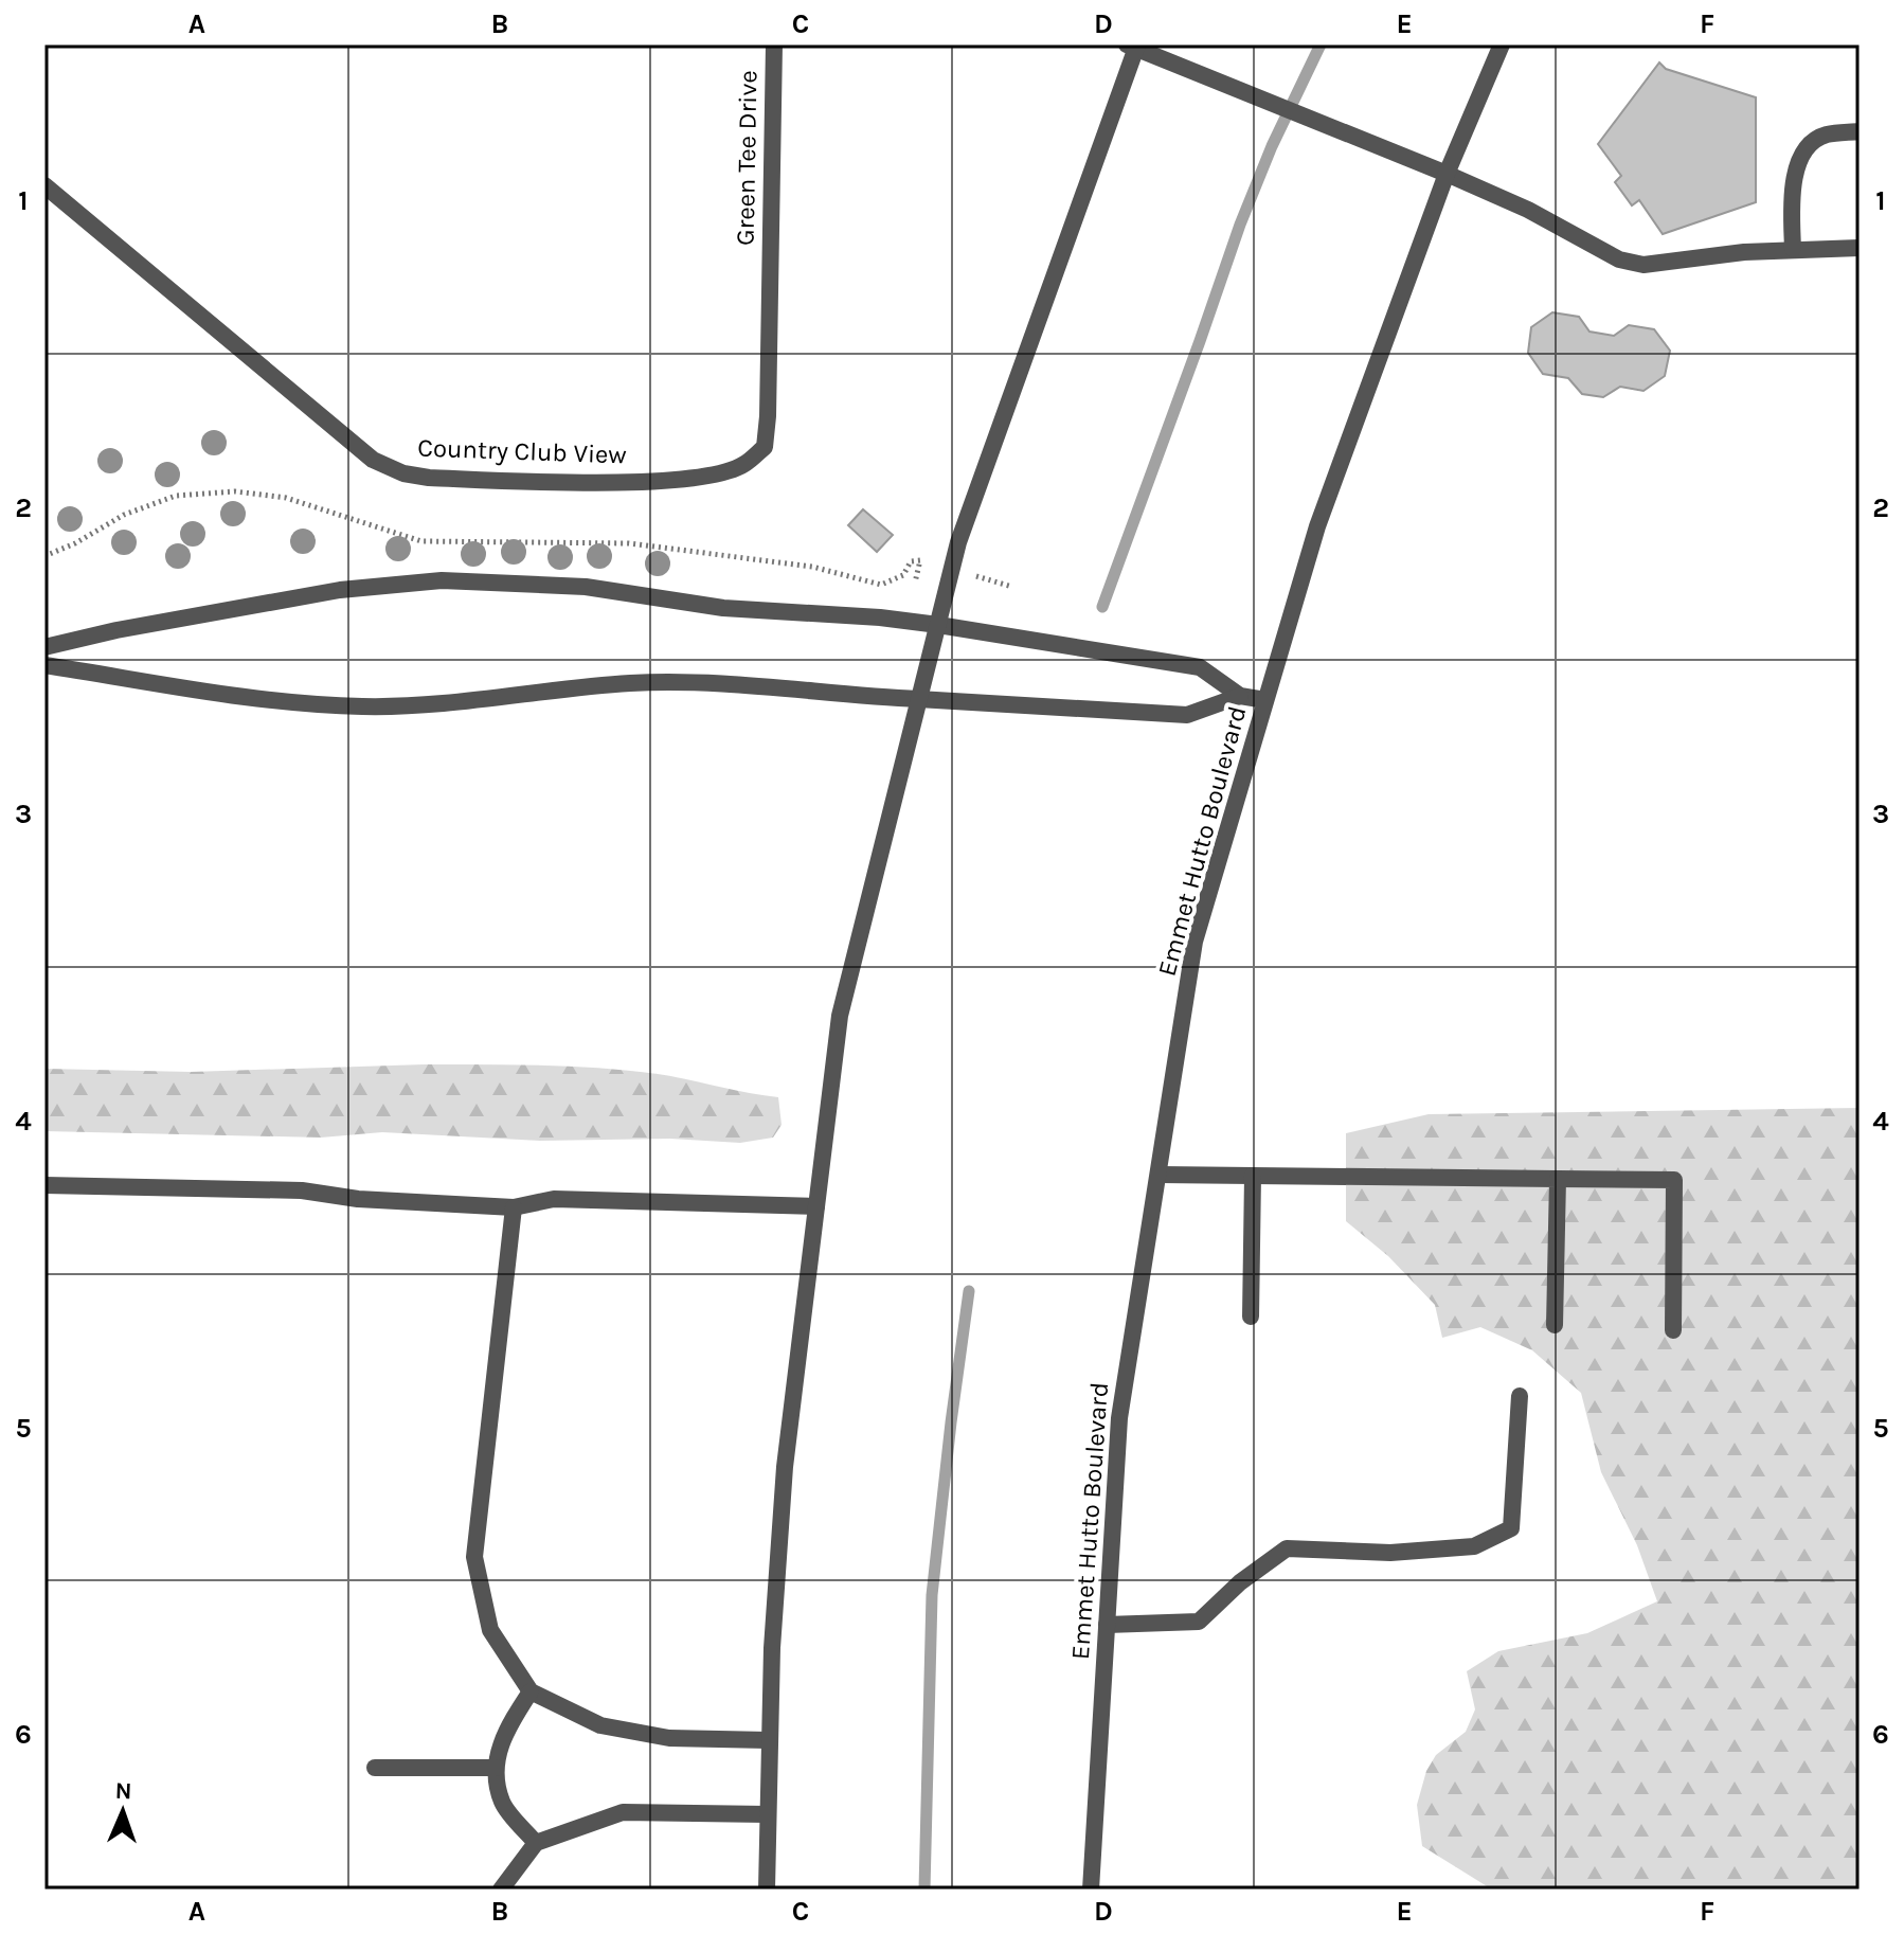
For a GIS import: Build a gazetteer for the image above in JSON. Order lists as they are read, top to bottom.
{
  "streets": {
    "street": ["Green Tee Drive", "Country Club View", "Emmet Hutto Boulevard"]
  },
  "crossings": [
    ["Green Tee Drive", "Country Club View"]
  ],
  "north": "top",
  "grid": {
    "columns": [
      "A",
      "B",
      "C",
      "D",
      "E",
      "F"
    ],
    "rows": [
      "1",
      "2",
      "3",
      "4",
      "5",
      "6"
    ]
  }
}
